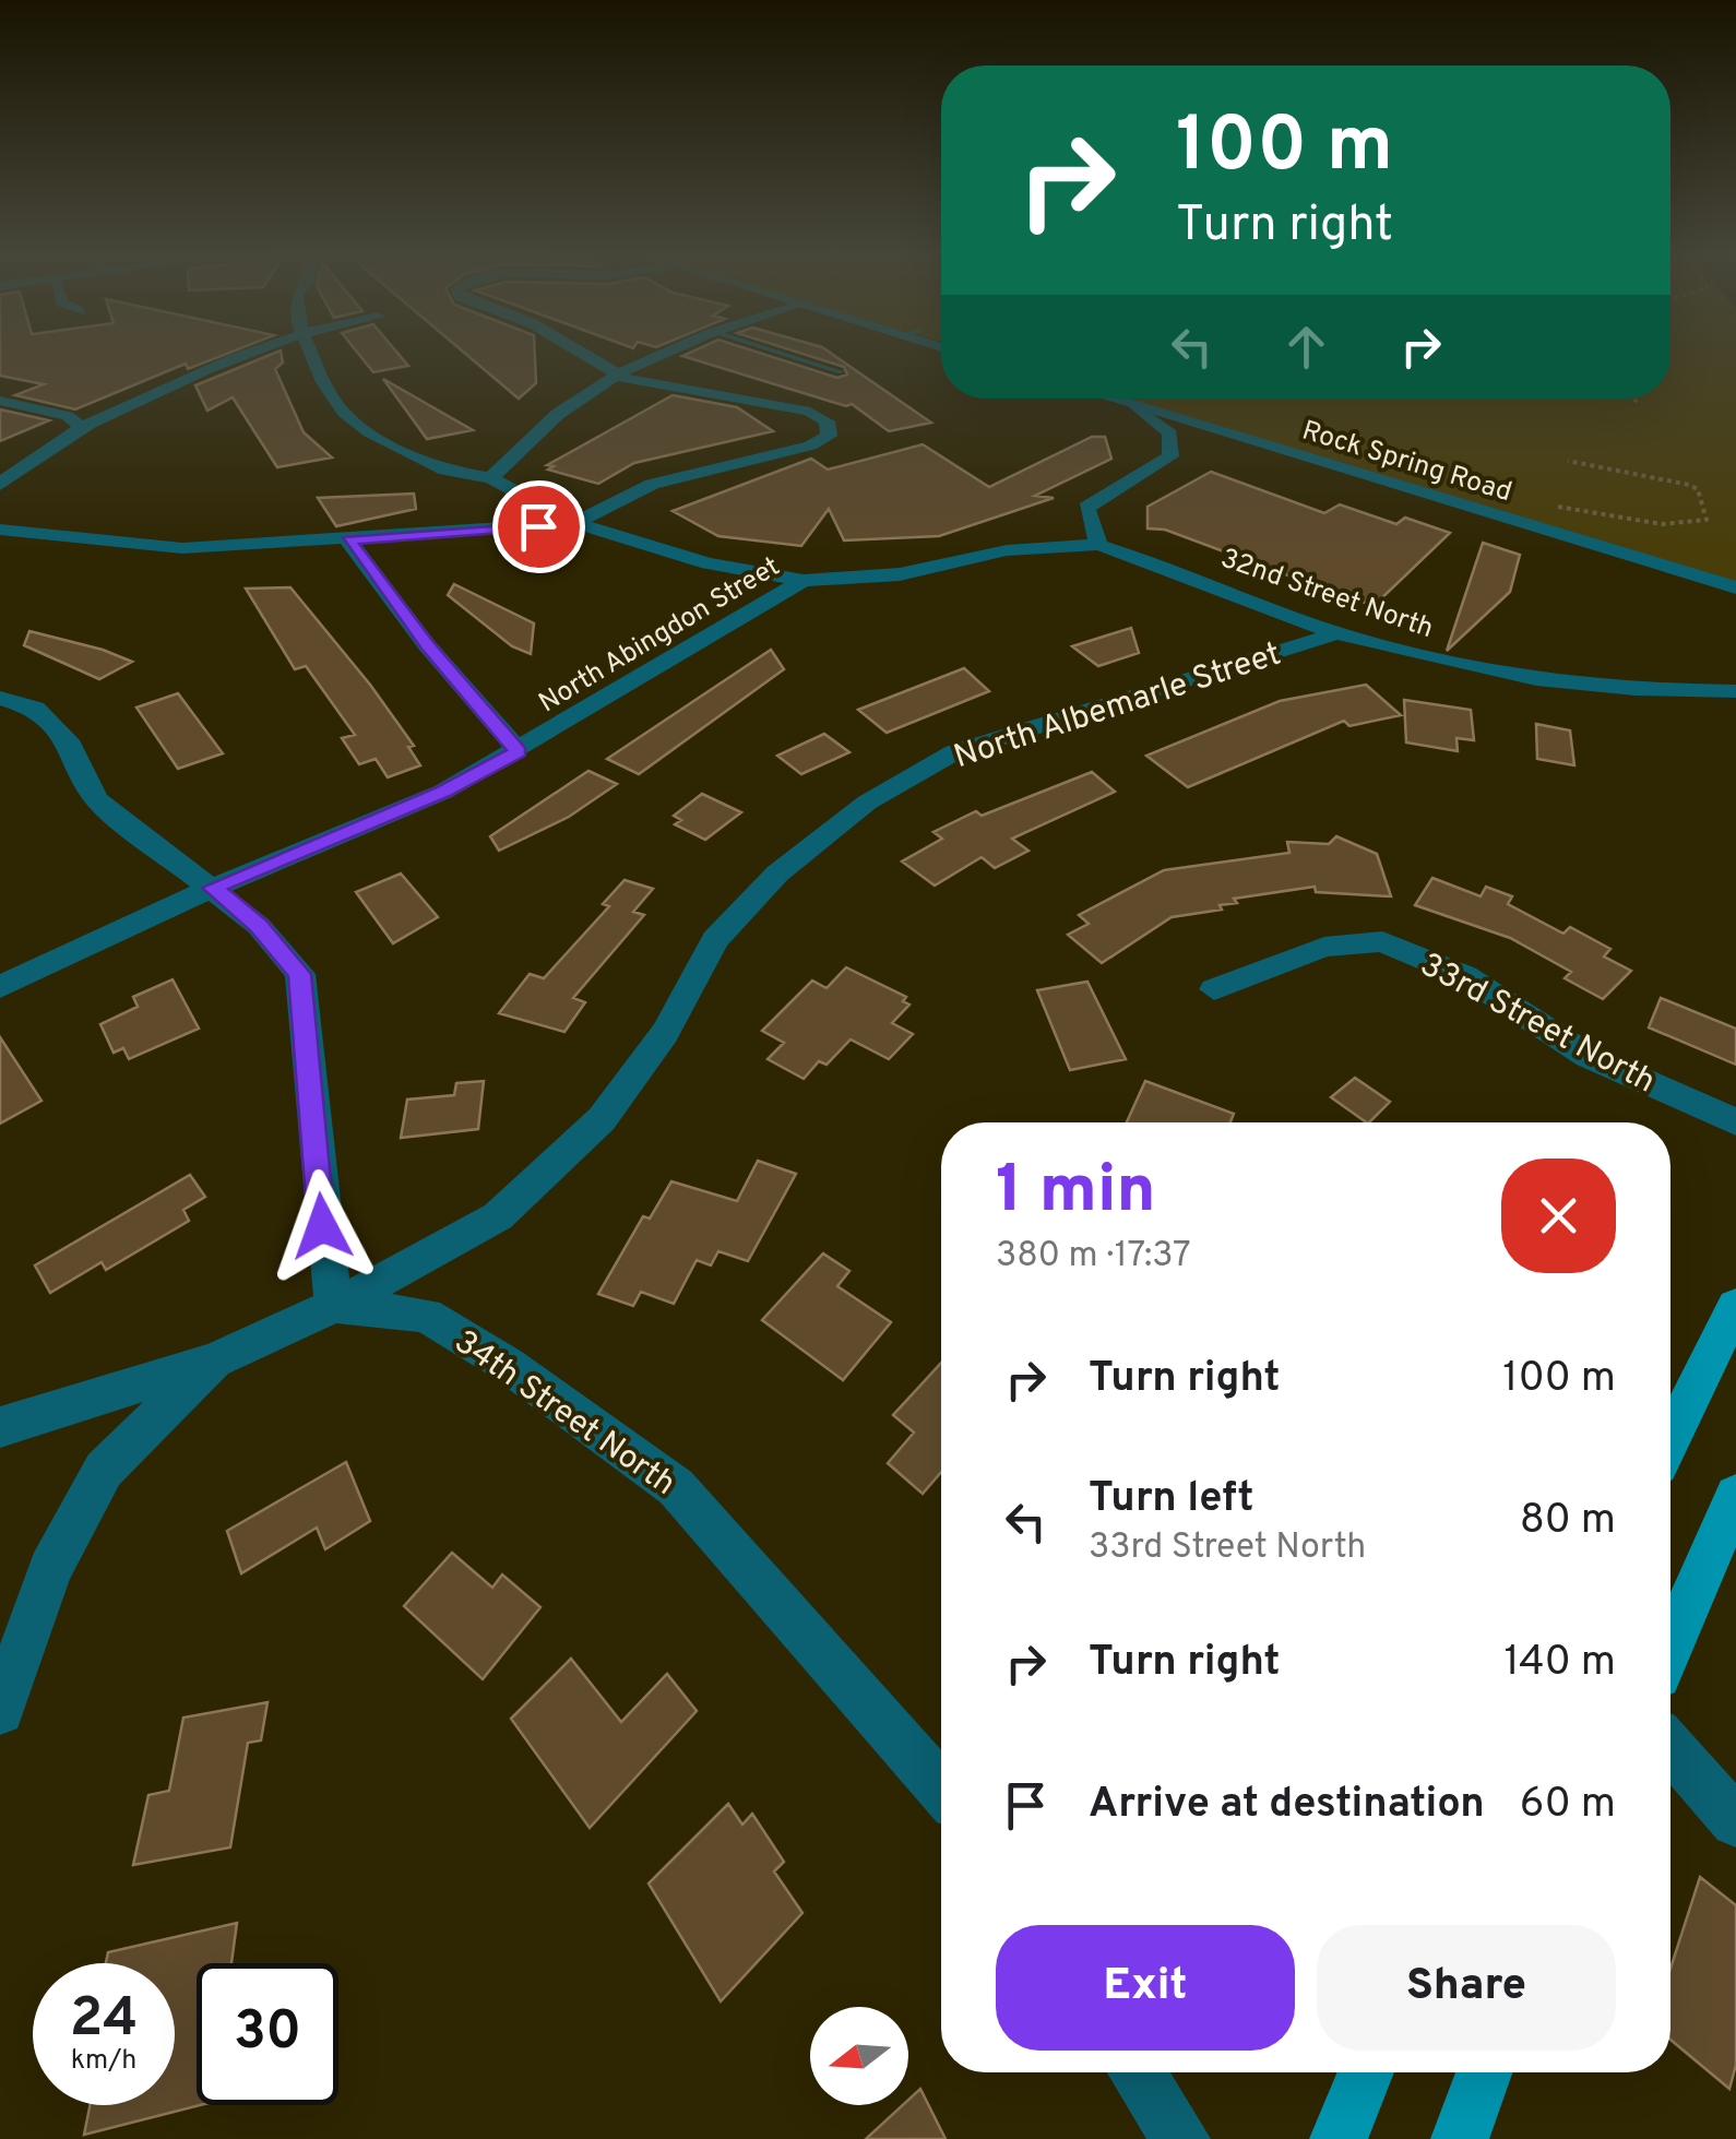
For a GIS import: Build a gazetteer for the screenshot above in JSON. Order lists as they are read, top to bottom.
{
  "streets": {
    "street": [
      "Rock Spring Road",
      "32nd Street North",
      "North Abingdon Street",
      "North Albemarle Street",
      "33rd Street North",
      "34th Street North"
    ]
  },
  "crossings": [
    ["Rock Spring Road", "North Abingdon Street"],
    ["32nd Street North", "North Abingdon Street"],
    ["32nd Street North", "North Albemarle Street"],
    ["North Albemarle Street", "34th Street North"]
  ],
  "north": "left",
  "page": {
    "turn": ["100 m", "Turn right"],
    "heading": ["1 min", "380 m · 17:37"],
    "list": [
      {
        "name": "Turn right",
        "value": "100 m"
      },
      {
        "name": "Turn left",
        "note": "33rd Street North",
        "value": "80 m"
      },
      {
        "name": "Turn right",
        "value": "140 m"
      },
      {
        "name": "Arrive at destination",
        "value": "60 m"
      }
    ],
    "buttons": ["Exit", "Share"],
    "speed": "24 km/h",
    "limit": "30"
  }
}
